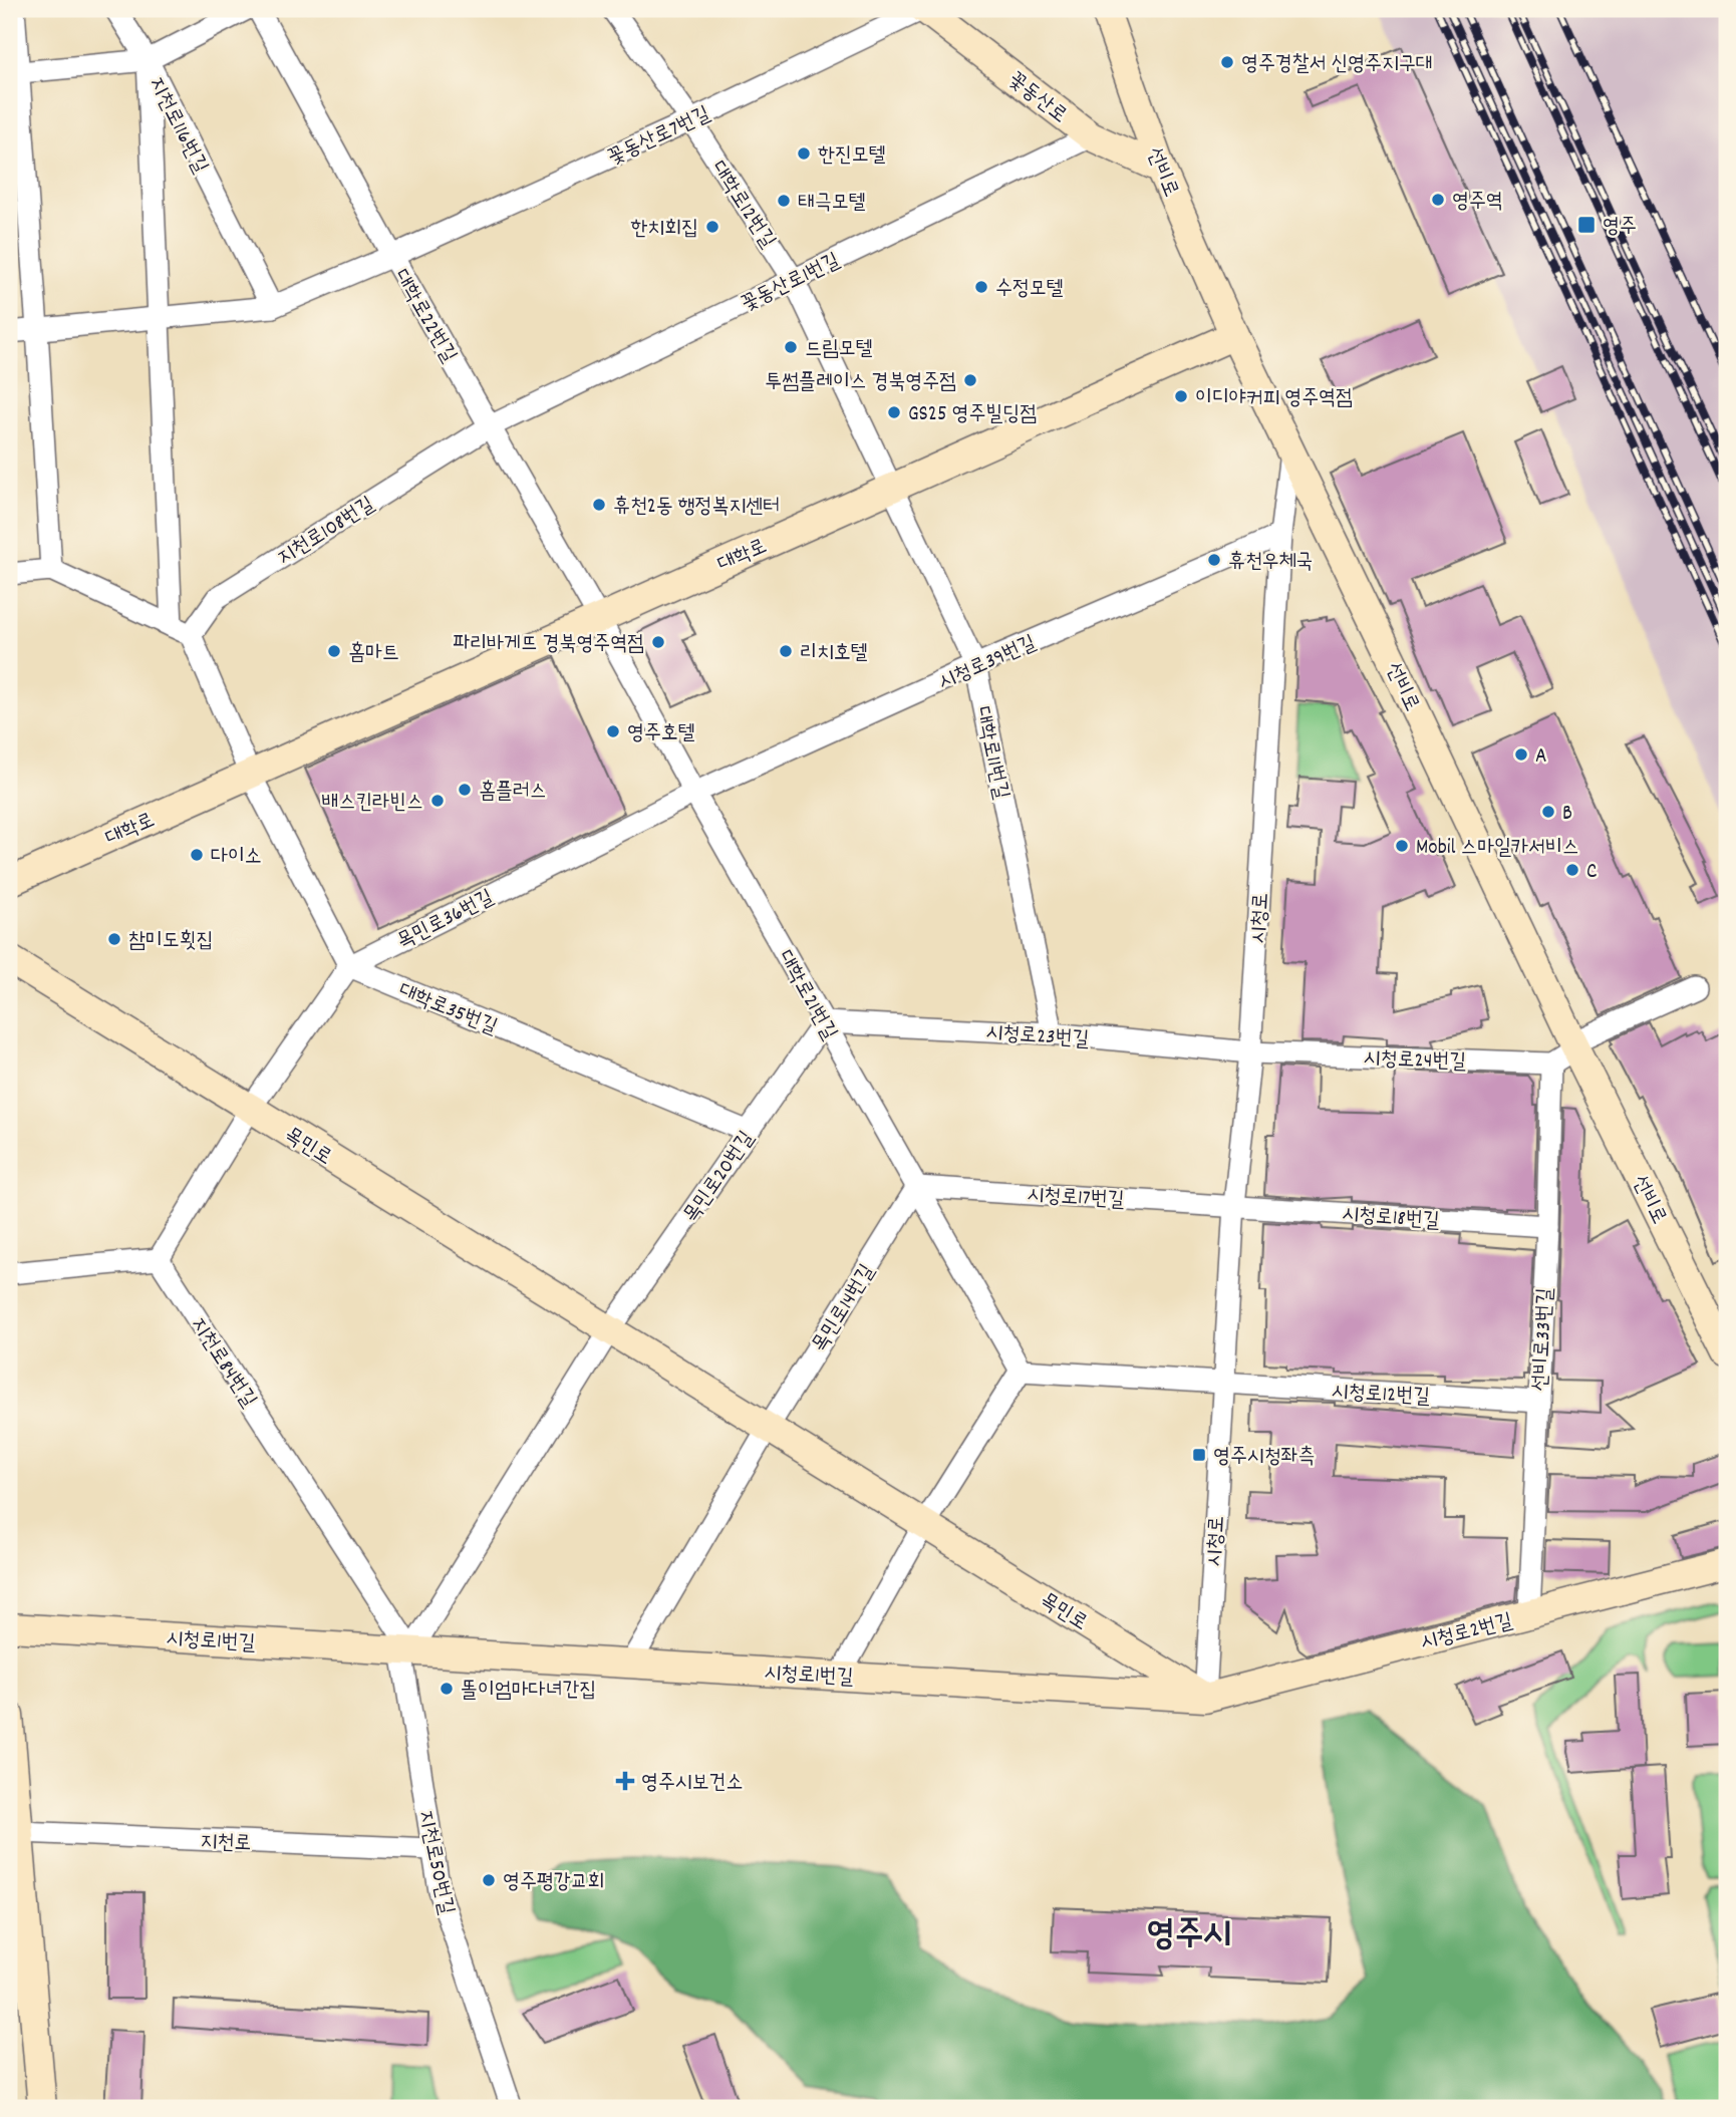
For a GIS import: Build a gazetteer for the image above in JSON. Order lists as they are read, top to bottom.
{
  "streets": {
    "main road": [
      "꽃동산로",
      "선비로",
      "대학로",
      "목민로",
      "시청로2번길",
      "시청로1번길"
    ],
    "street": [
      "지천로116번길",
      "꽃동산로7번길",
      "대학로12번길",
      "꽃동산로1번길",
      "대학로22번길",
      "지천로108번길",
      "시청로39번길",
      "대학로11번길",
      "목민로36번길",
      "시청로",
      "대학로21번길",
      "대학로35번길",
      "시청로23번길",
      "시청로24번길",
      "목민로20번길",
      "시청로17번길",
      "시청로18번길",
      "목민로14번길",
      "선비로33번길",
      "지천로84번길",
      "시청로12번길",
      "지천로",
      "지천로50번길"
    ]
  },
  "crossings": [
    ["꽃동산로", "꽃동산로7번길"],
    ["꽃동산로", "선비로"],
    ["꽃동산로", "꽃동산로1번길"],
    ["꽃동산로7번길", "대학로12번길"],
    ["꽃동산로7번길", "대학로22번길"],
    ["선비로", "대학로"],
    ["선비로", "시청로"],
    ["대학로12번길", "꽃동산로1번길"],
    ["대학로12번길", "대학로"],
    ["대학로12번길", "대학로11번길"],
    ["꽃동산로1번길", "대학로22번길"],
    ["꽃동산로1번길", "지천로108번길"],
    ["대학로22번길", "지천로108번길"],
    ["대학로22번길", "대학로"],
    ["대학로22번길", "대학로21번길"],
    ["대학로", "대학로11번길"],
    ["대학로", "대학로21번길"],
    ["시청로39번길", "대학로11번길"],
    ["시청로39번길", "목민로36번길"],
    ["시청로39번길", "시청로"],
    ["시청로39번길", "대학로21번길"],
    ["대학로11번길", "시청로23번길"],
    ["목민로36번길", "대학로21번길"],
    ["목민로36번길", "대학로35번길"],
    ["목민로36번길", "목민로"],
    ["시청로", "시청로23번길"],
    ["시청로", "시청로24번길"],
    ["시청로", "목민로"],
    ["시청로", "시청로17번길"],
    ["시청로", "시청로18번길"],
    ["시청로", "시청로12번길"],
    ["시청로", "시청로2번길"],
    ["시청로", "시청로1번길"],
    ["대학로21번길", "시청로23번길"],
    ["대학로21번길", "목민로20번길"],
    ["대학로21번길", "시청로17번길"],
    ["대학로21번길", "목민로14번길"],
    ["대학로35번길", "목민로20번길"],
    ["시청로23번길", "시청로24번길"],
    ["시청로23번길", "목민로20번길"],
    ["시청로24번길", "선비로33번길"],
    ["목민로", "목민로20번길"],
    ["목민로", "목민로14번길"],
    ["목민로", "시청로2번길"],
    ["목민로", "시청로1번길"],
    ["시청로17번길", "시청로18번길"],
    ["시청로17번길", "목민로14번길"],
    ["시청로18번길", "선비로33번길"],
    ["선비로33번길", "시청로12번길"],
    ["선비로33번길", "시청로2번길"],
    ["지천로84번길", "시청로1번길"],
    ["지천로84번길", "지천로50번길"],
    ["시청로2번길", "시청로1번길"],
    ["시청로1번길", "지천로50번길"],
    ["지천로", "지천로50번길"]
  ],
  "districts": ["영주시"],
  "places": {
    "other": [
      "영주경찰서 신영주지구대",
      "한진모텔",
      "영주역",
      "태극모텔",
      "한치회집",
      "수정모텔",
      "드림모텔",
      "투썸플레이스 경북영주점",
      "이디야커피 영주역점",
      "GS25 영주빌딩점",
      "휴천2동 행정복지센터",
      "휴천우체국",
      "파리바게뜨 경북영주역점",
      "홈마트",
      "리치호텔",
      "영주호텔",
      "A",
      "홈플러스",
      "배스킨라빈스",
      "B",
      "Mobil 스마일카서비스",
      "다이소",
      "C",
      "참미도횟집",
      "똘이엄마다녀간집",
      "영주평강교회"
    ],
    "transit": ["영주", "영주시청좌측"],
    "health": ["영주시보건소"]
  }
}
